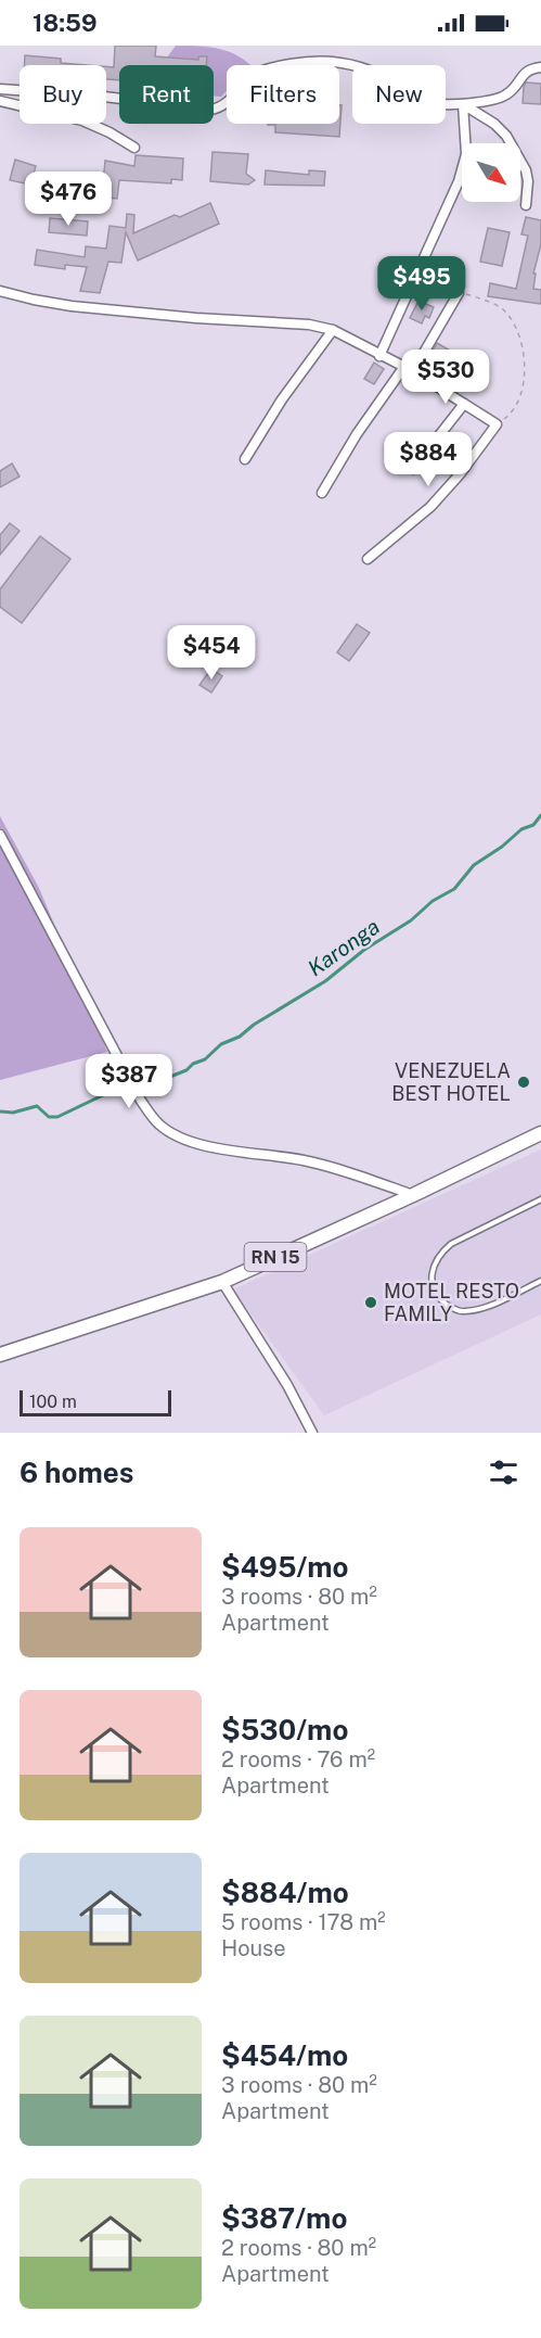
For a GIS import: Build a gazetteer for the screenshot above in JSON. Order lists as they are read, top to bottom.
{
  "streets": {
    "main road": ["RN 15"]
  },
  "water": ["Karonga"],
  "places": ["VENEZUELA BEST HOTEL", "MOTEL RESTO FAMILY"],
  "scale_bar": "100 m",
  "north": "bottom right",
  "page": {
    "status": "18:59",
    "chip": [
      "Buy",
      "Rent",
      "Filters",
      "New"
    ],
    "price": [
      "$476",
      "$495",
      "$530",
      "$884",
      "$454",
      "$387"
    ],
    "scale": "100 m",
    "heading": "6 homes",
    "list": [
      {
        "name": "$495/mo",
        "note": "3 rooms · 80 m² · Apartment"
      },
      {
        "name": "$530/mo",
        "note": "2 rooms · 76 m² · Apartment"
      },
      {
        "name": "$884/mo",
        "note": "5 rooms · 178 m² · House"
      },
      {
        "name": "$454/mo",
        "note": "3 rooms · 80 m² · Apartment"
      },
      {
        "name": "$387/mo",
        "note": "2 rooms · 80 m² · Apartment"
      }
    ]
  }
}
